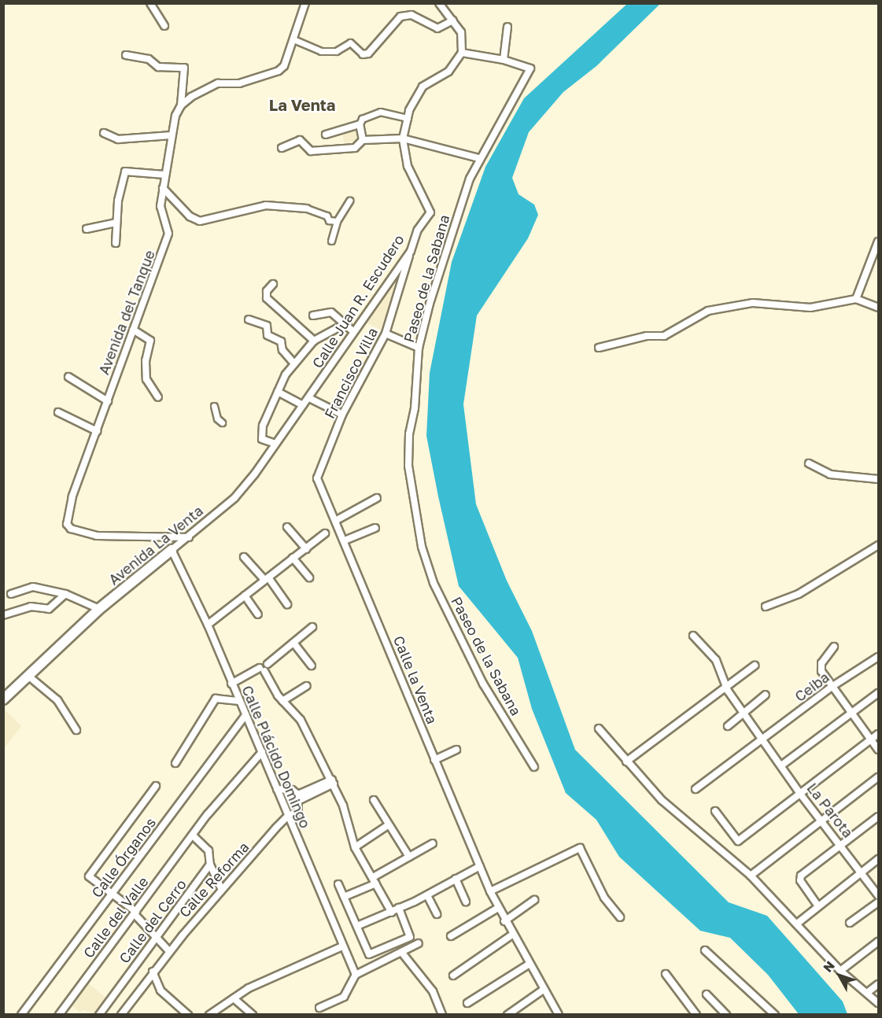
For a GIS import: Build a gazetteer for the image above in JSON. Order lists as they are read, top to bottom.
{
  "streets": {
    "main road": ["Avenida La Venta"],
    "street": [
      "Paseo de la Sabana",
      "Calle Juan R. Escudero",
      "Avenida del Tanque",
      "Francisco Villa",
      "Calle la Venta",
      "Ceiba",
      "Calle Plácido Domingo",
      "La Parota",
      "Calle Órganos",
      "Calle Reforma",
      "Calle del Valle",
      "Calle del Cerro"
    ]
  },
  "crossings": [
    ["Calle Juan R. Escudero", "Francisco Villa"],
    ["Calle Juan R. Escudero", "Avenida La Venta"],
    ["Avenida del Tanque", "Avenida La Venta"],
    ["Francisco Villa", "Calle la Venta"],
    ["Avenida La Venta", "Calle Plácido Domingo"],
    ["Ceiba", "La Parota"],
    ["Calle Plácido Domingo", "Calle Órganos"],
    ["Calle Plácido Domingo", "Calle Reforma"],
    ["Calle Plácido Domingo", "Calle del Valle"]
  ],
  "districts": ["La Venta"],
  "north": "top left"
}
